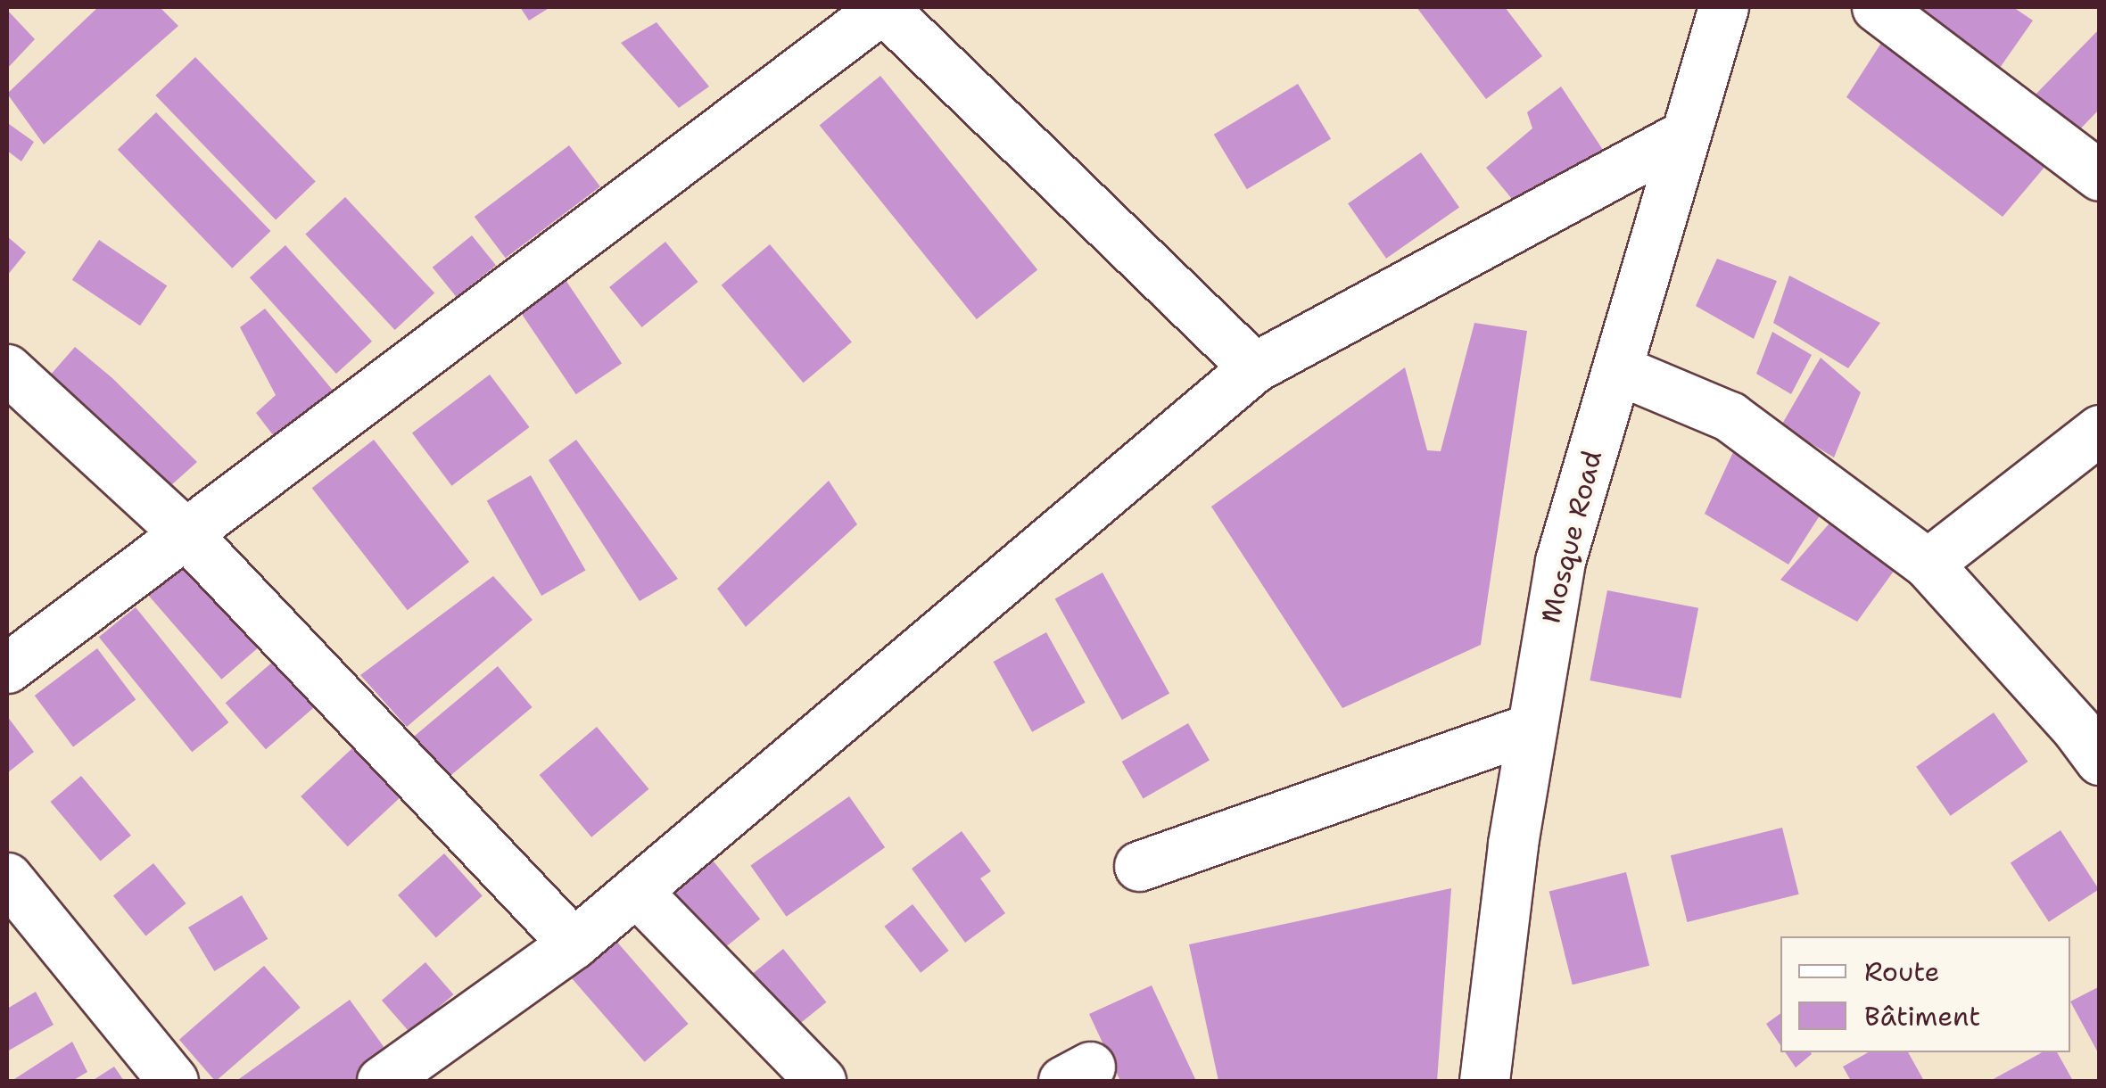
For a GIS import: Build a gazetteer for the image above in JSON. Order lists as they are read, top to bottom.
{
  "streets": {
    "street": ["Mosque Road"]
  },
  "legend": ["Route", "Bâtiment"]
}
